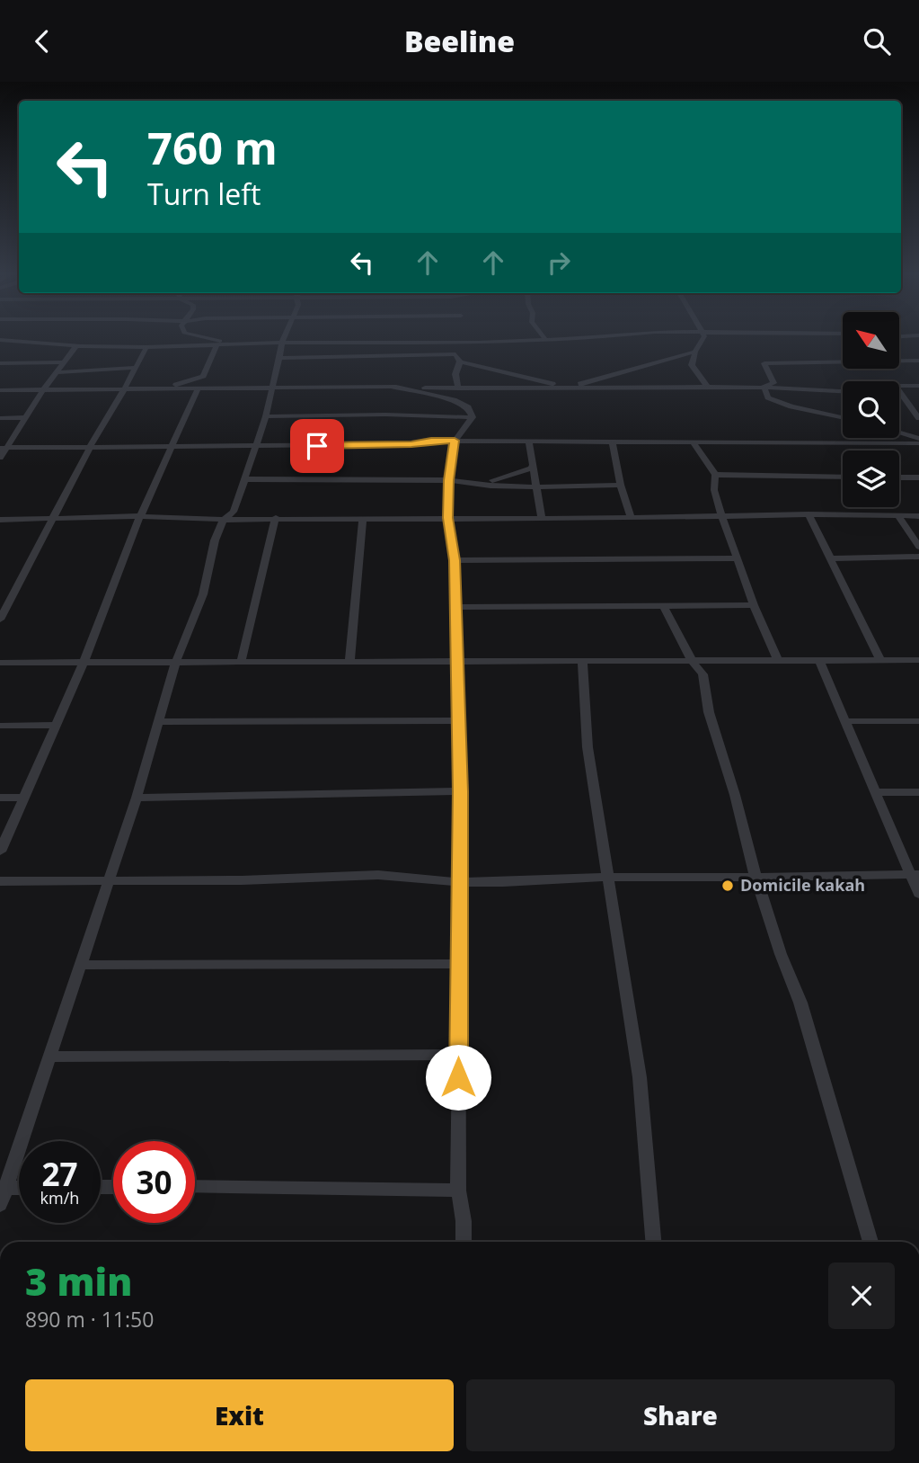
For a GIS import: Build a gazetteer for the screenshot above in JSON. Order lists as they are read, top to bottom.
{
  "places": ["Domicile kakah"],
  "north": "top left",
  "page": {
    "header": "Beeline",
    "turn": ["760 m", "Turn left"],
    "speed": "27 km/h",
    "limit": "30",
    "heading": ["3 min", "890 m · 11:50"],
    "buttons": ["Exit", "Share"]
  }
}
